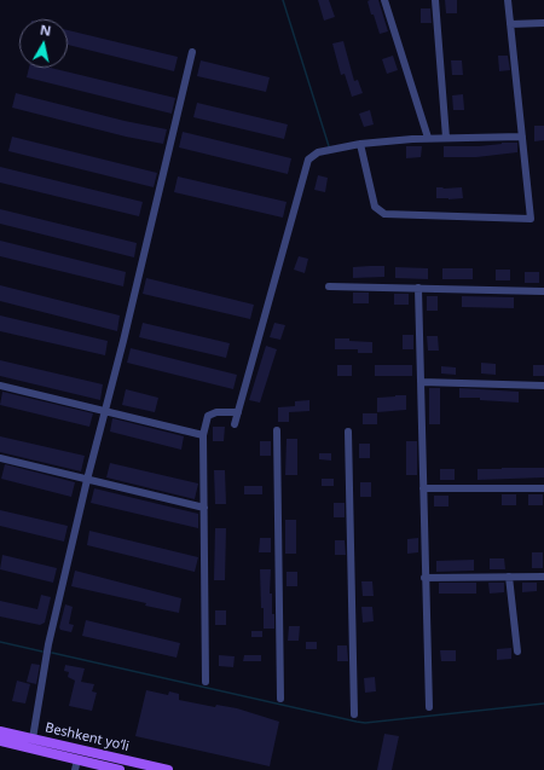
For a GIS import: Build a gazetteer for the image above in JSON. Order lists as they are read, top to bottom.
{
  "streets": {
    "main road": ["Beshkent yoʻli"]
  },
  "north": "top"
}
